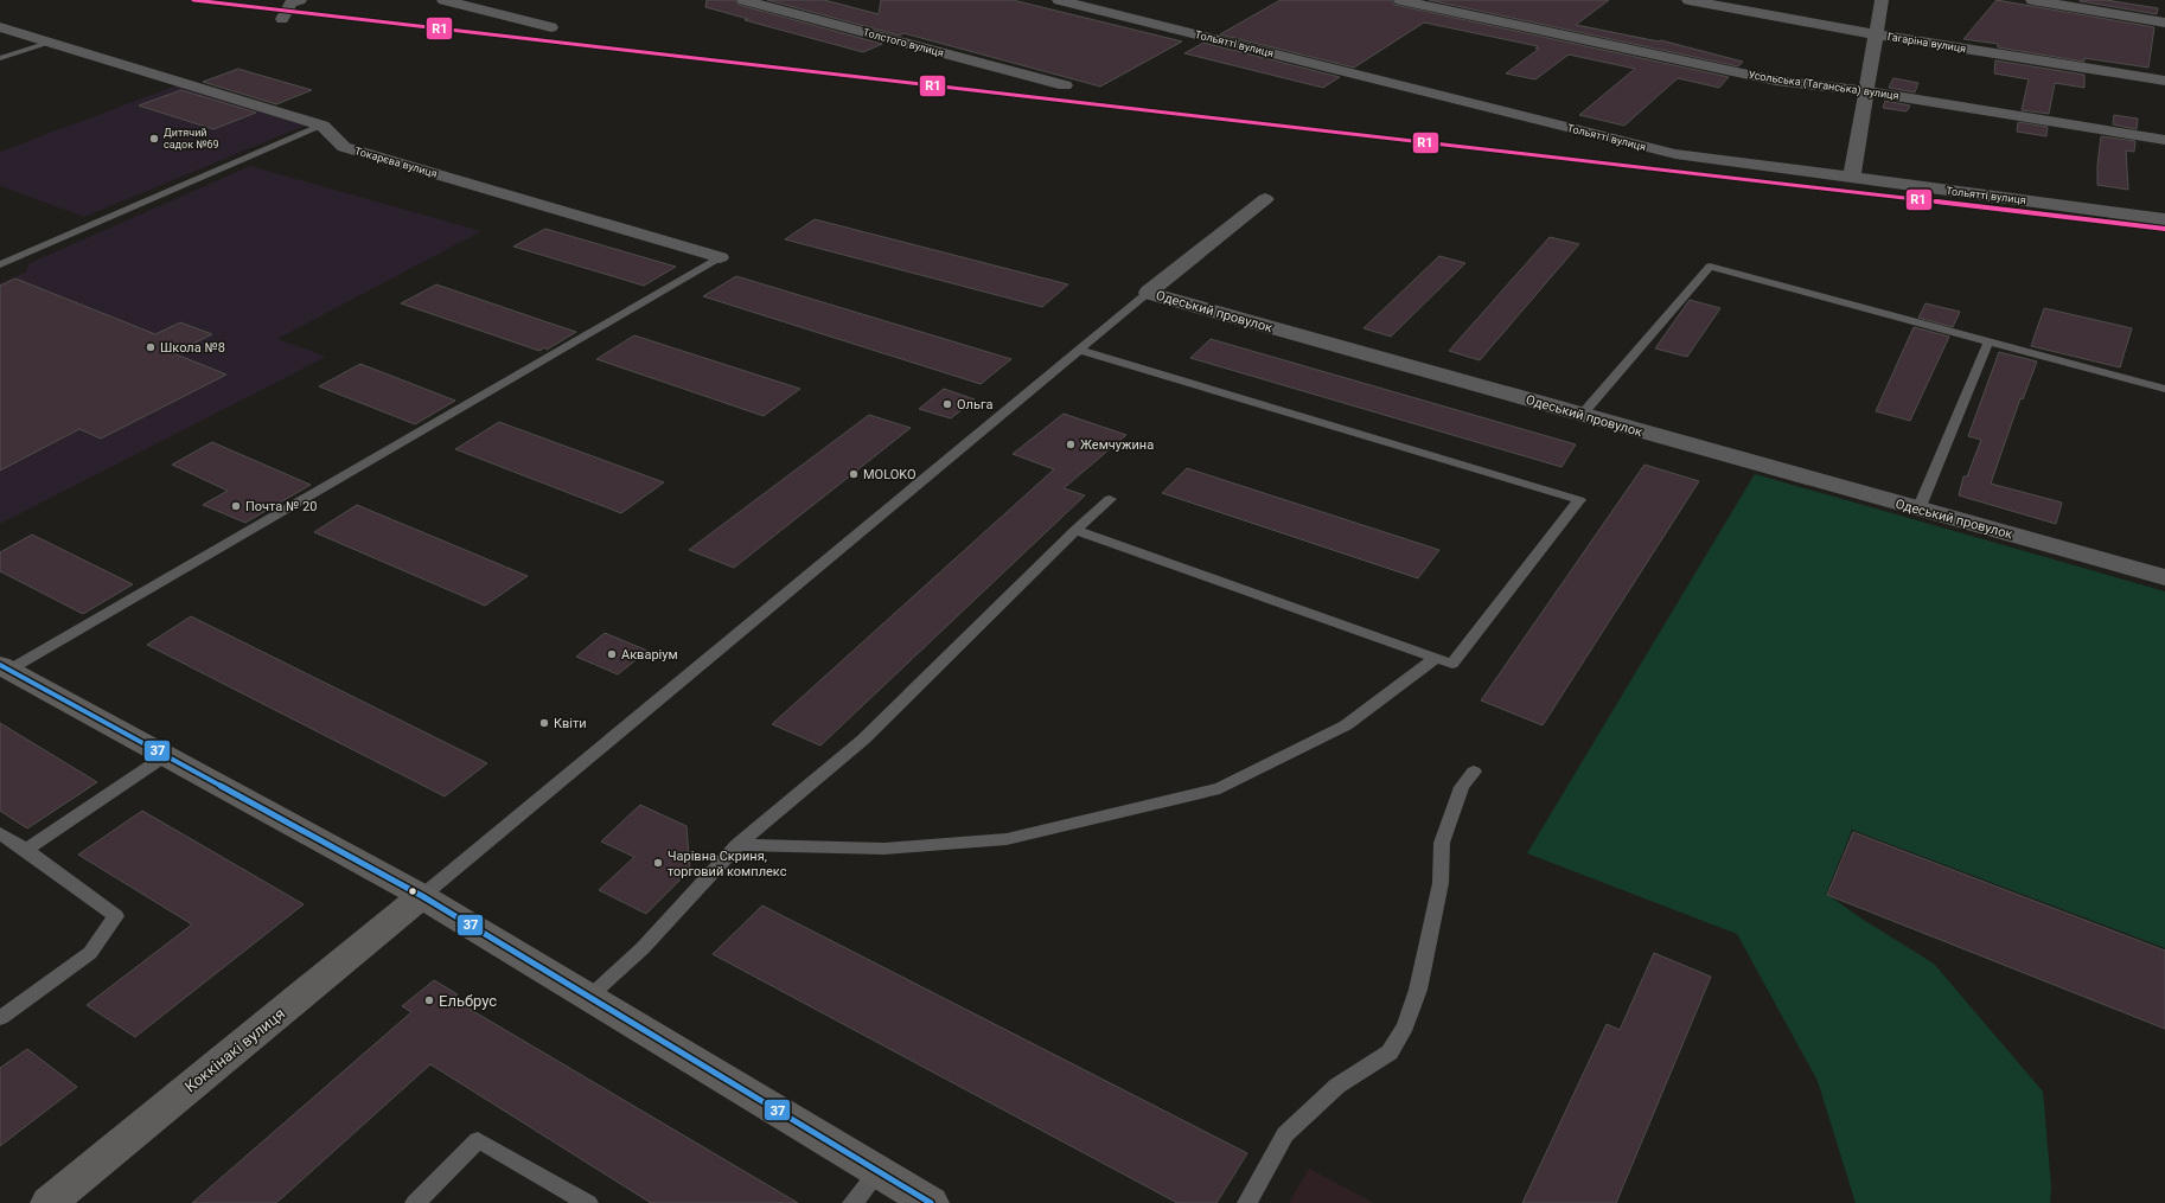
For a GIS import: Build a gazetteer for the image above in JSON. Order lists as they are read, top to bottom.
{
  "streets": {
    "main road": ["Коккінакі вулиця"],
    "street": [
      "Толстого вулиця",
      "Гагаріна вулиця",
      "Тольятті вулиця",
      "Усольська (Таганська) вулиця",
      "Токарєва вулиця",
      "Одеський провулок"
    ]
  },
  "places": [
    "Дитячий садок №69",
    "Школа №8",
    "Ольга",
    "Жемчужина",
    "MOLOKO",
    "Почта № 20",
    "Акваріум",
    "Квіти",
    "Чарівна Скриня, торговий комплекс",
    "Ельбрус"
  ],
  "lines": ["transit line R1", "transit line 37"]
}
